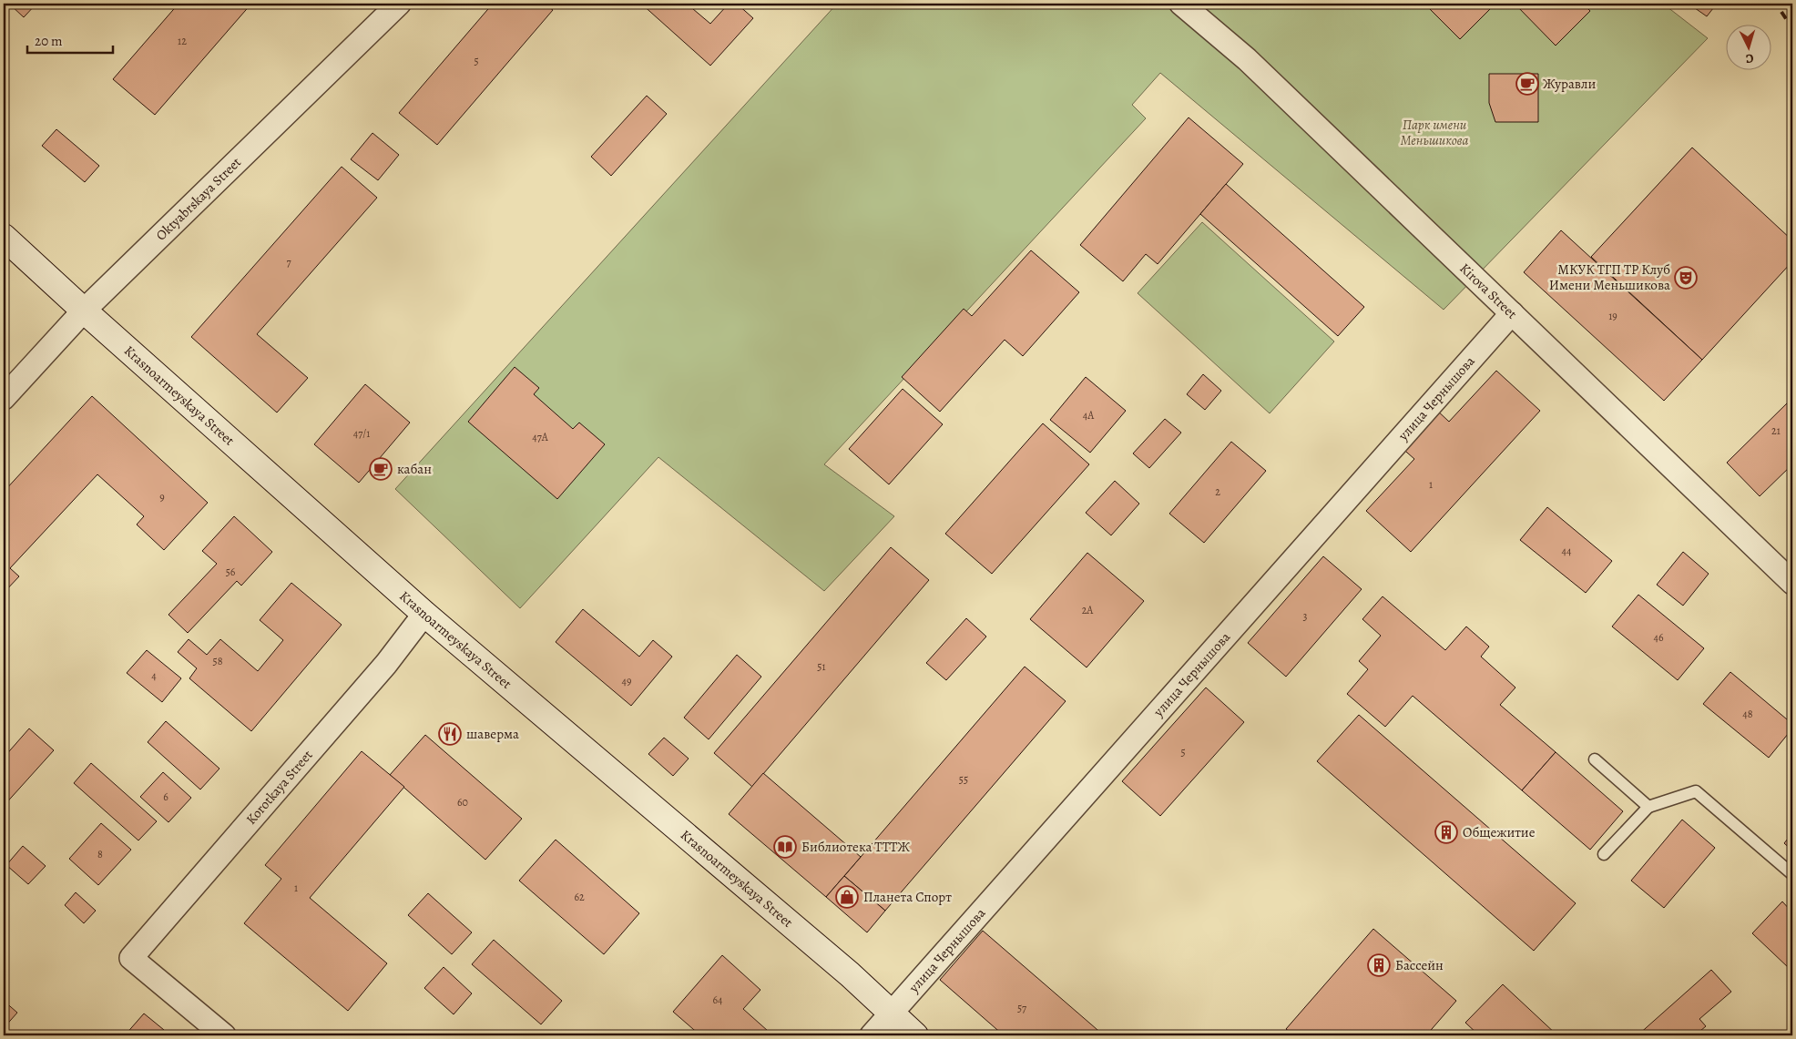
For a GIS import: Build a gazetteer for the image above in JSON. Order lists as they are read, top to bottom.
{
  "streets": {
    "street": [
      "Oktyabrskaya Street",
      "Kirova Street",
      "Krasnoarmeyskaya Street",
      "улица Чернышова",
      "Korotkaya Street"
    ]
  },
  "crossings": [
    ["Oktyabrskaya Street", "Krasnoarmeyskaya Street"],
    ["Kirova Street", "улица Чернышова"],
    ["Krasnoarmeyskaya Street", "улица Чернышова"],
    ["Krasnoarmeyskaya Street", "Korotkaya Street"]
  ],
  "parks": ["Парк имени Меньшикова"],
  "places": {
    "cafe": ["Журавли", "кабан"],
    "theatre": ["МКУК ТГП ТР Клуб Имени Меньшикова"],
    "restaurant": ["шаверма"],
    "building": ["Общежитие", "Бассейн"],
    "library": ["Библиотека ТТТЖ"],
    "shop": ["Планета Спорт"]
  },
  "house_numbers": [
    "12",
    "5",
    "7",
    "19",
    "4А",
    "21",
    "47/1",
    "47А",
    "1",
    "2",
    "9",
    "44",
    "56",
    "2А",
    "3",
    "46",
    "58",
    "51",
    "4",
    "49",
    "48",
    "5",
    "55",
    "6",
    "60",
    "8",
    "1",
    "62",
    "64",
    "57"
  ],
  "scale_bar": "20 m",
  "north": "bottom"
}
